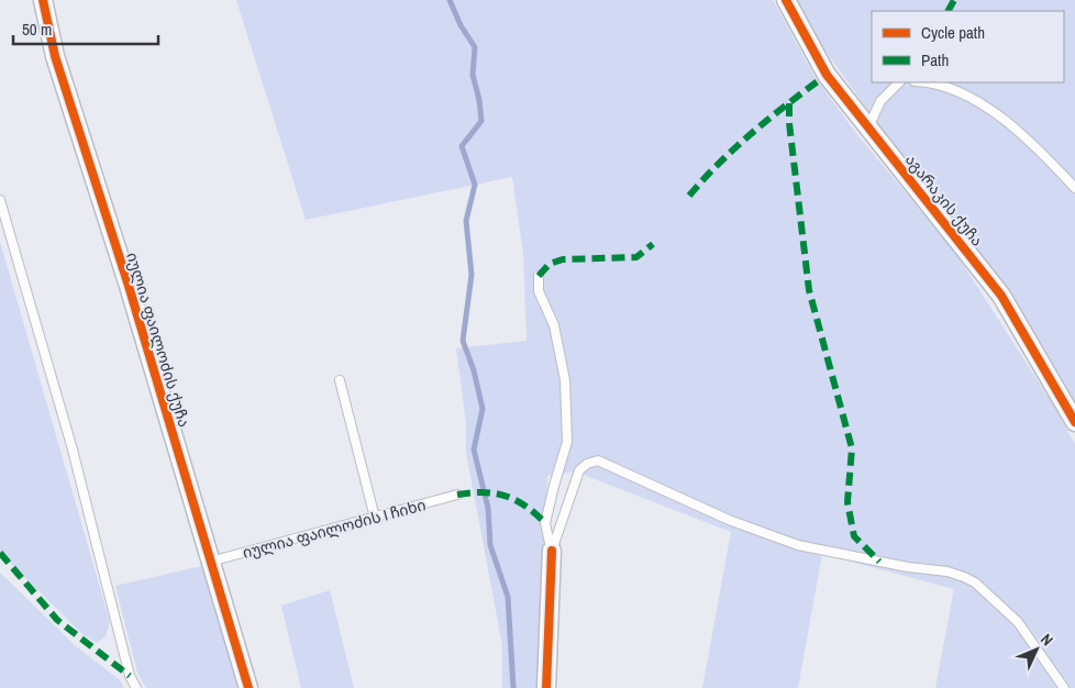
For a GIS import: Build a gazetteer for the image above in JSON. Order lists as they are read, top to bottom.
{
  "streets": {
    "street": ["აგარაკის ქუჩა", "იულია ფაილოძის ქუჩა"],
    "lane": ["იულია ფაილოძის I ჩიხი"]
  },
  "crossings": [
    ["იულია ფაილოძის ქუჩა", "იულია ფაილოძის I ჩიხი"]
  ],
  "legend": ["Cycle path", "Path"],
  "scale_bar": "50 m",
  "north": "top right"
}
